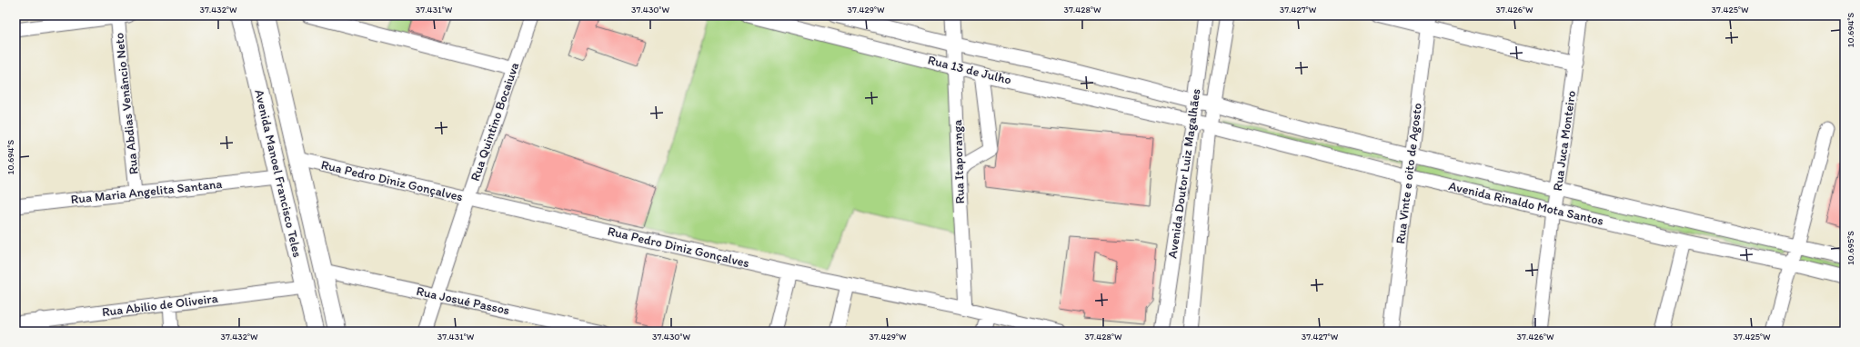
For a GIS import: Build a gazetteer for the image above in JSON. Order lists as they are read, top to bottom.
{
  "streets": {
    "main road": ["Avenida Manoel Francisco Teles"],
    "street": [
      "Rua 13 de Julho",
      "Rua Abdias Venâncio Neto",
      "Rua Quintino Bocaiuva",
      "Rua Juca Monteiro",
      "Rua Itaporanga",
      "Avenida Doutor Luiz Magalhães",
      "Rua Vinte e oito de Agosto",
      "Rua Pedro Diniz Gonçalves",
      "Rua Maria Angelita Santana",
      "Avenida Rinaldo Mota Santos",
      "Rua Josué Passos",
      "Rua Abilio de Oliveira"
    ]
  },
  "crossings": [
    ["Rua 13 de Julho", "Rua Itaporanga"],
    ["Rua 13 de Julho", "Avenida Doutor Luiz Magalhães"],
    ["Rua 13 de Julho", "Avenida Rinaldo Mota Santos"],
    ["Rua Abdias Venâncio Neto", "Rua Maria Angelita Santana"],
    ["Rua Quintino Bocaiuva", "Rua Pedro Diniz Gonçalves"],
    ["Rua Quintino Bocaiuva", "Rua Josué Passos"],
    ["Rua Juca Monteiro", "Avenida Rinaldo Mota Santos"],
    ["Rua Itaporanga", "Rua Pedro Diniz Gonçalves"],
    ["Avenida Manoel Francisco Teles", "Rua Pedro Diniz Gonçalves"],
    ["Avenida Manoel Francisco Teles", "Rua Maria Angelita Santana"],
    ["Avenida Manoel Francisco Teles", "Rua Josué Passos"],
    ["Avenida Manoel Francisco Teles", "Rua Abilio de Oliveira"],
    ["Avenida Doutor Luiz Magalhães", "Avenida Rinaldo Mota Santos"],
    ["Rua Vinte e oito de Agosto", "Avenida Rinaldo Mota Santos"]
  ],
  "coordinates": [
    "37.432°W",
    "37.431°W",
    "37.430°W",
    "37.429°W",
    "37.428°W",
    "37.427°W",
    "37.426°W",
    "37.425°W",
    "10.694°S",
    "10.695°S"
  ]
}
